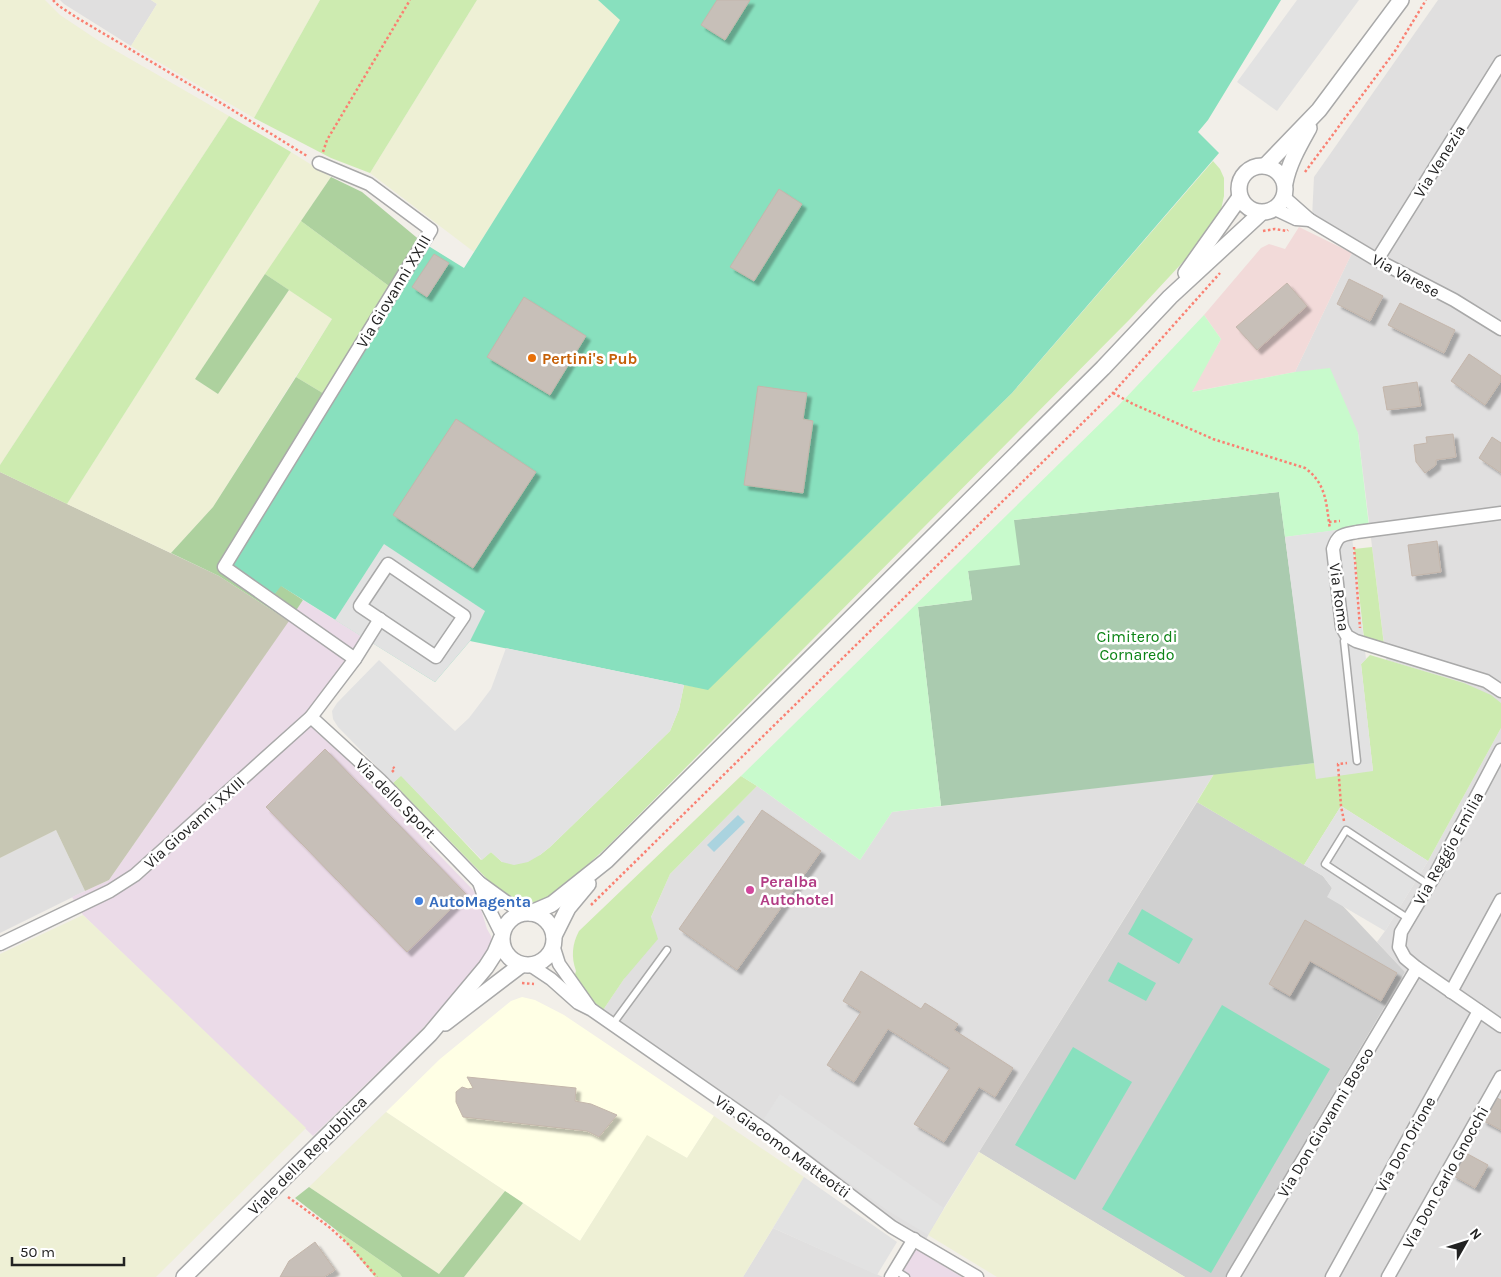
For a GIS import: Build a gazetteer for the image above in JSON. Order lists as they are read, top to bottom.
{
  "streets": {
    "street": [
      "Via Venezia",
      "Via Varese",
      "Via Giovanni XXIII",
      "Via Roma",
      "Via dello Sport",
      "Via Reggio Emilia",
      "Via Don Giovanni Bosco",
      "Via Don Orione",
      "Via Giacomo Matteotti",
      "Viale della Repubblica",
      "Via Don Carlo Gnocchi"
    ]
  },
  "crossings": [
    ["Via Venezia", "Via Varese"],
    ["Via Giovanni XXIII", "Via dello Sport"],
    ["Via dello Sport", "Via Giacomo Matteotti"],
    ["Via dello Sport", "Viale della Repubblica"],
    ["Via Reggio Emilia", "Via Don Giovanni Bosco"],
    ["Via Giacomo Matteotti", "Viale della Repubblica"]
  ],
  "parks": ["Cimitero di Cornaredo"],
  "places": ["Pertini's Pub", "Peralba Autohotel", "AutoMagenta"],
  "scale_bar": "50 m",
  "north": "top right"
}
